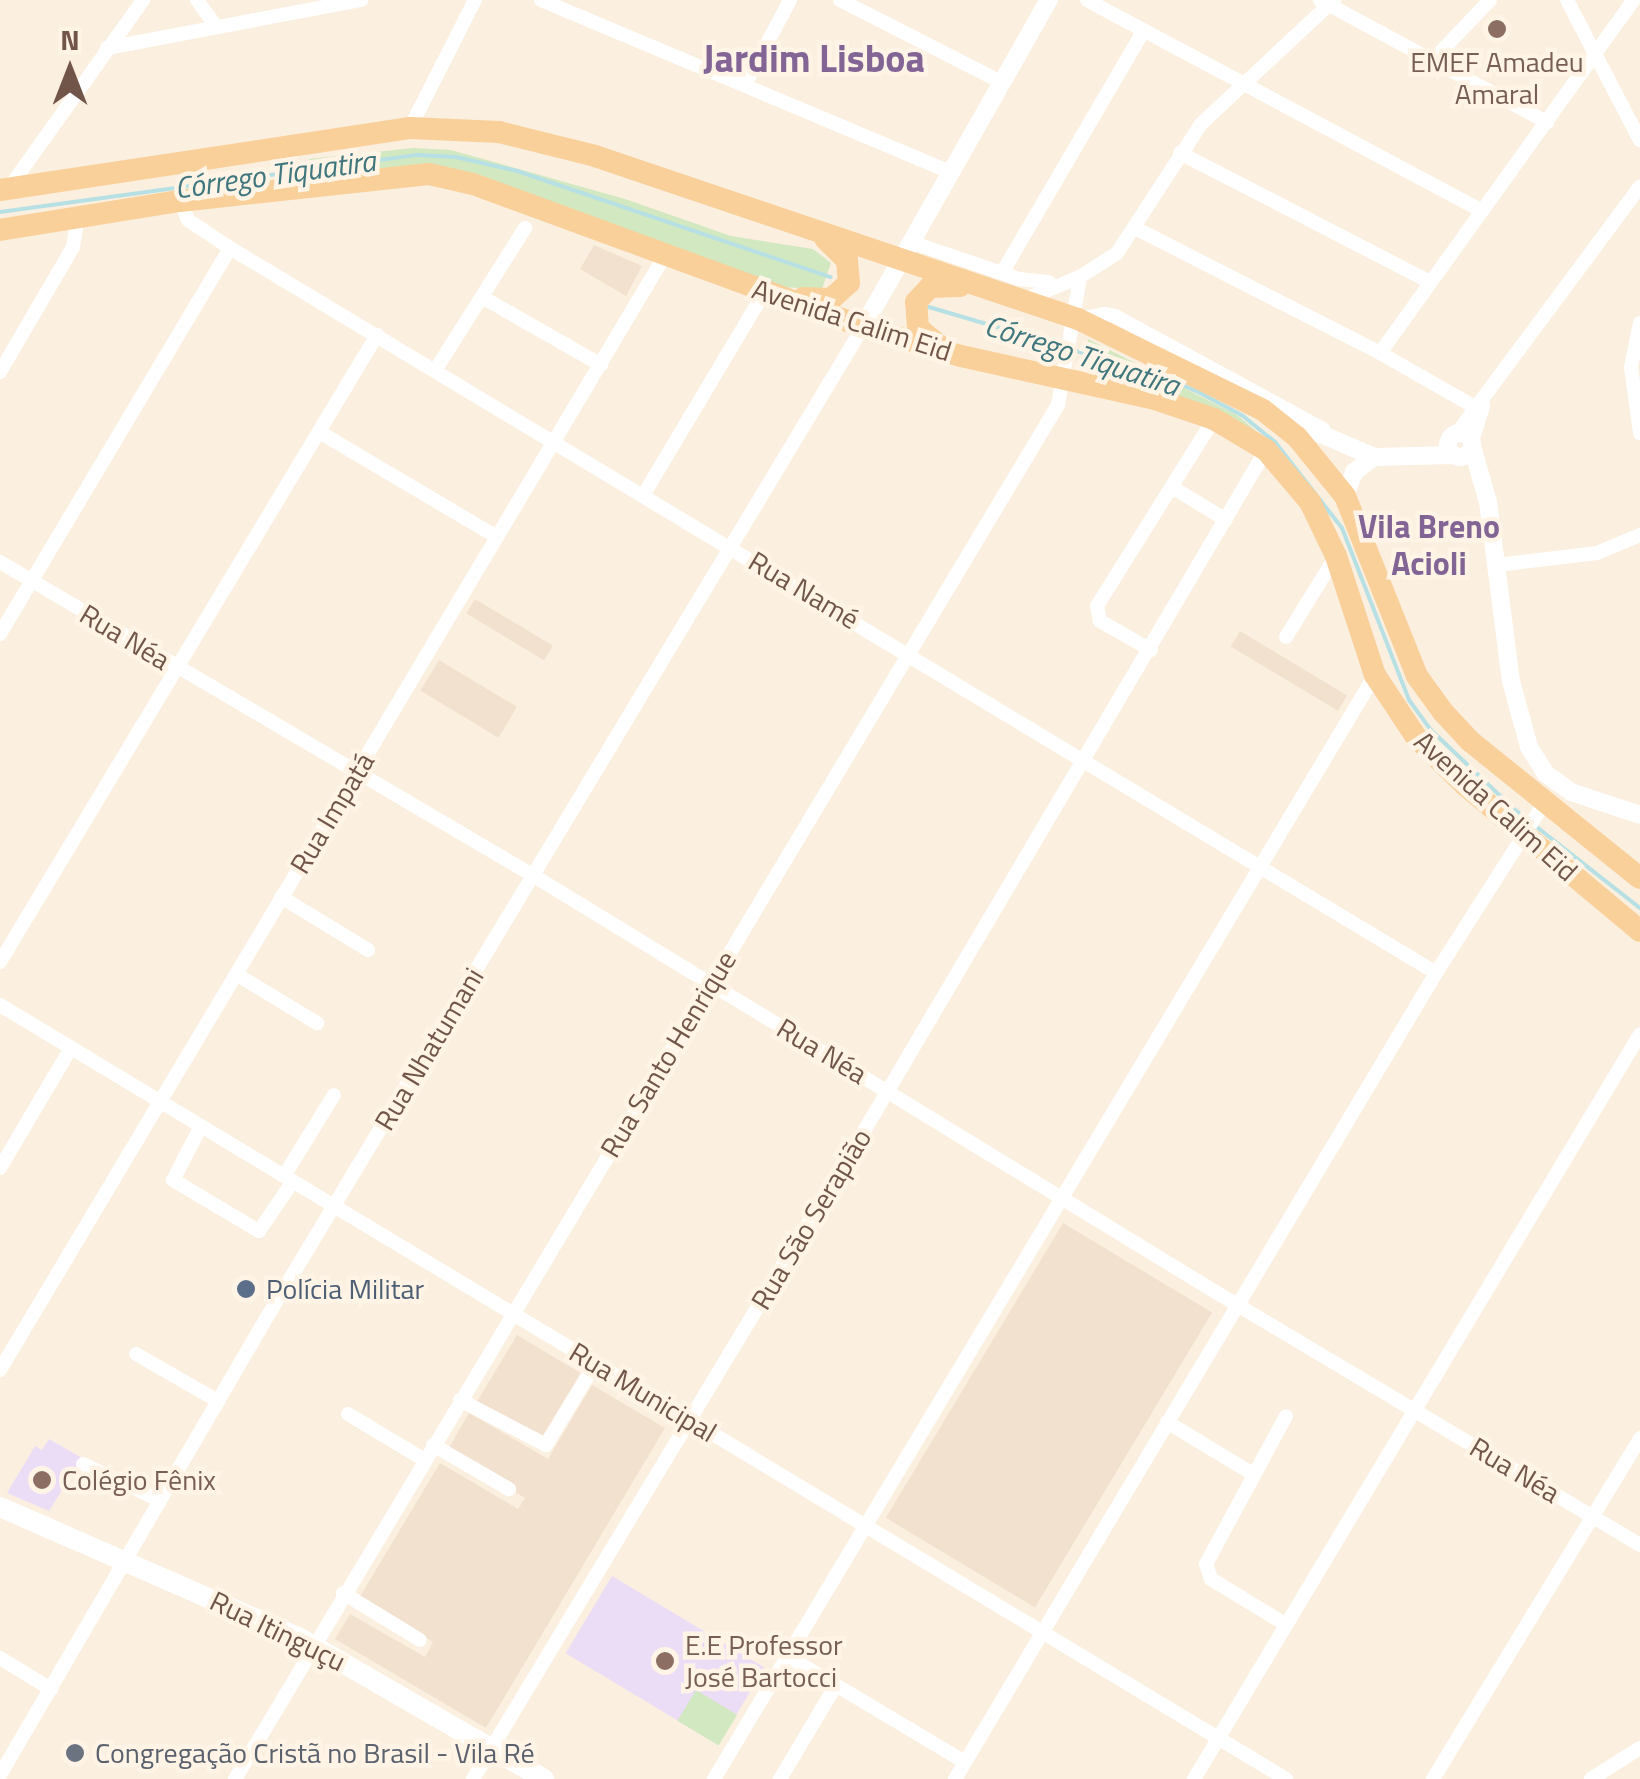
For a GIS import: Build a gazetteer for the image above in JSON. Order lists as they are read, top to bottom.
{
  "streets": {
    "main road": ["Avenida Calim Eid", "Rua Itinguçu"],
    "street": [
      "Rua Namé",
      "Rua Néa",
      "Rua Impatá",
      "Rua Nhatumani",
      "Rua Santo Henrique",
      "Rua São Serapião",
      "Rua Municipal"
    ]
  },
  "crossings": [
    ["Avenida Calim Eid", "Rua Namé"],
    ["Avenida Calim Eid", "Rua Impatá"],
    ["Avenida Calim Eid", "Rua Nhatumani"],
    ["Avenida Calim Eid", "Rua Santo Henrique"],
    ["Avenida Calim Eid", "Rua São Serapião"],
    ["Rua Namé", "Rua Impatá"],
    ["Rua Namé", "Rua Nhatumani"],
    ["Rua Namé", "Rua Santo Henrique"],
    ["Rua Namé", "Rua São Serapião"],
    ["Rua Néa", "Rua Impatá"],
    ["Rua Néa", "Rua Nhatumani"],
    ["Rua Néa", "Rua Santo Henrique"],
    ["Rua Néa", "Rua São Serapião"],
    ["Rua Impatá", "Rua Municipal"],
    ["Rua Nhatumani", "Rua Municipal"],
    ["Rua Nhatumani", "Rua Itinguçu"],
    ["Rua Santo Henrique", "Rua Municipal"],
    ["Rua Santo Henrique", "Rua Itinguçu"],
    ["Rua São Serapião", "Rua Municipal"],
    ["Rua São Serapião", "Rua Itinguçu"]
  ],
  "districts": ["Jardim Lisboa", "Vila Breno Acioli"],
  "water": ["Córrego Tiquatira"],
  "places": [
    "EMEF Amadeu Amaral",
    "Polícia Militar",
    "Colégio Fênix",
    "E.E Professor José Bartocci",
    "Congregação Cristã no Brasil - Vila Ré"
  ],
  "north": "top"
}
